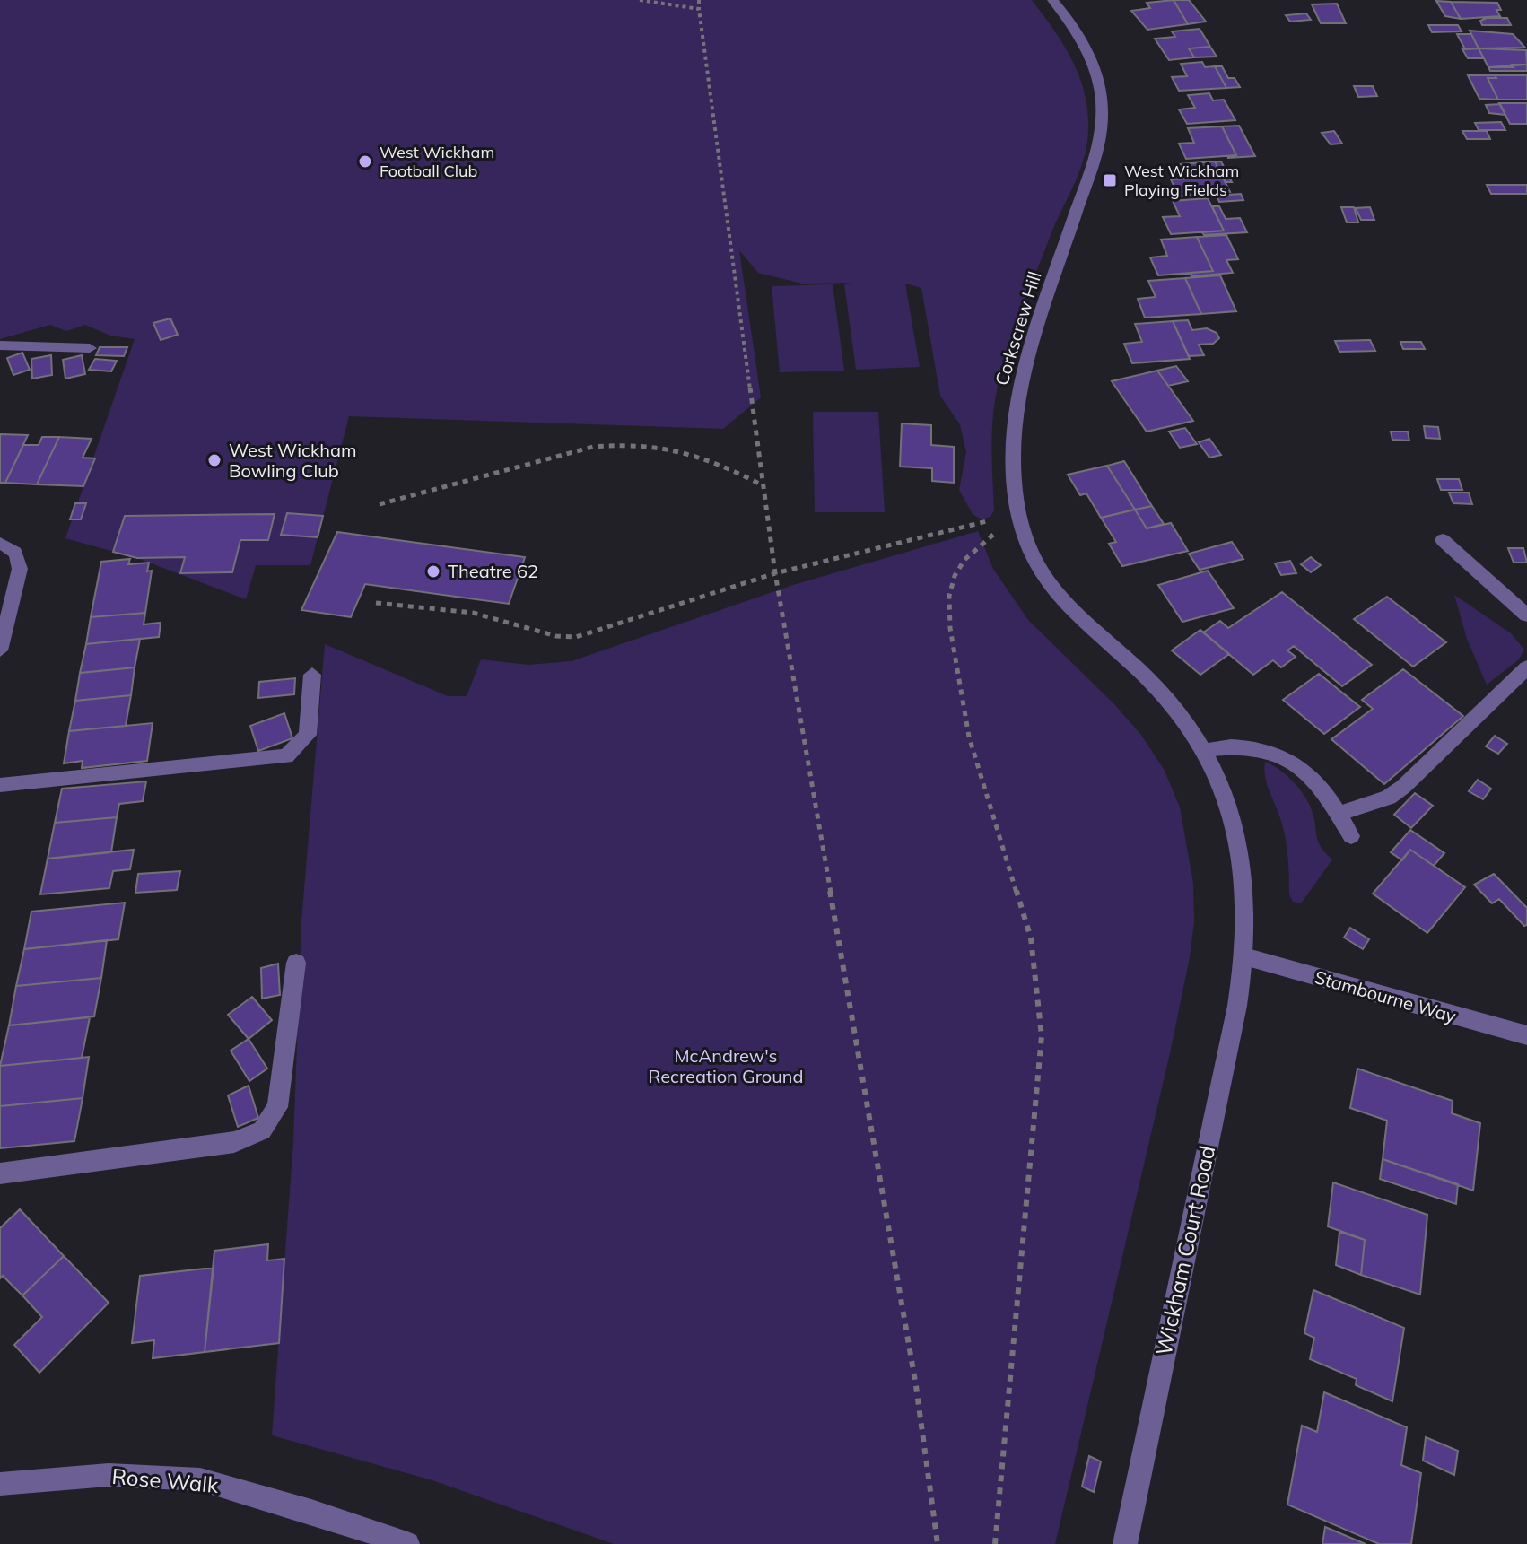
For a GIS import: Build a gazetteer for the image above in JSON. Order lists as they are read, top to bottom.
{
  "streets": {
    "street": [
      "Corkscrew Hill",
      "Stambourne Way",
      "Wickham Court Road",
      "Rose Walk"
    ]
  },
  "crossings": [
    ["Corkscrew Hill", "Stambourne Way"],
    ["Corkscrew Hill", "Wickham Court Road"],
    ["Stambourne Way", "Wickham Court Road"]
  ],
  "parks": ["McAndrew's Recreation Ground"],
  "places": {
    "other": ["West Wickham Football Club", "West Wickham Bowling Club", "Theatre 62"],
    "transit": ["West Wickham Playing Fields"]
  }
}
